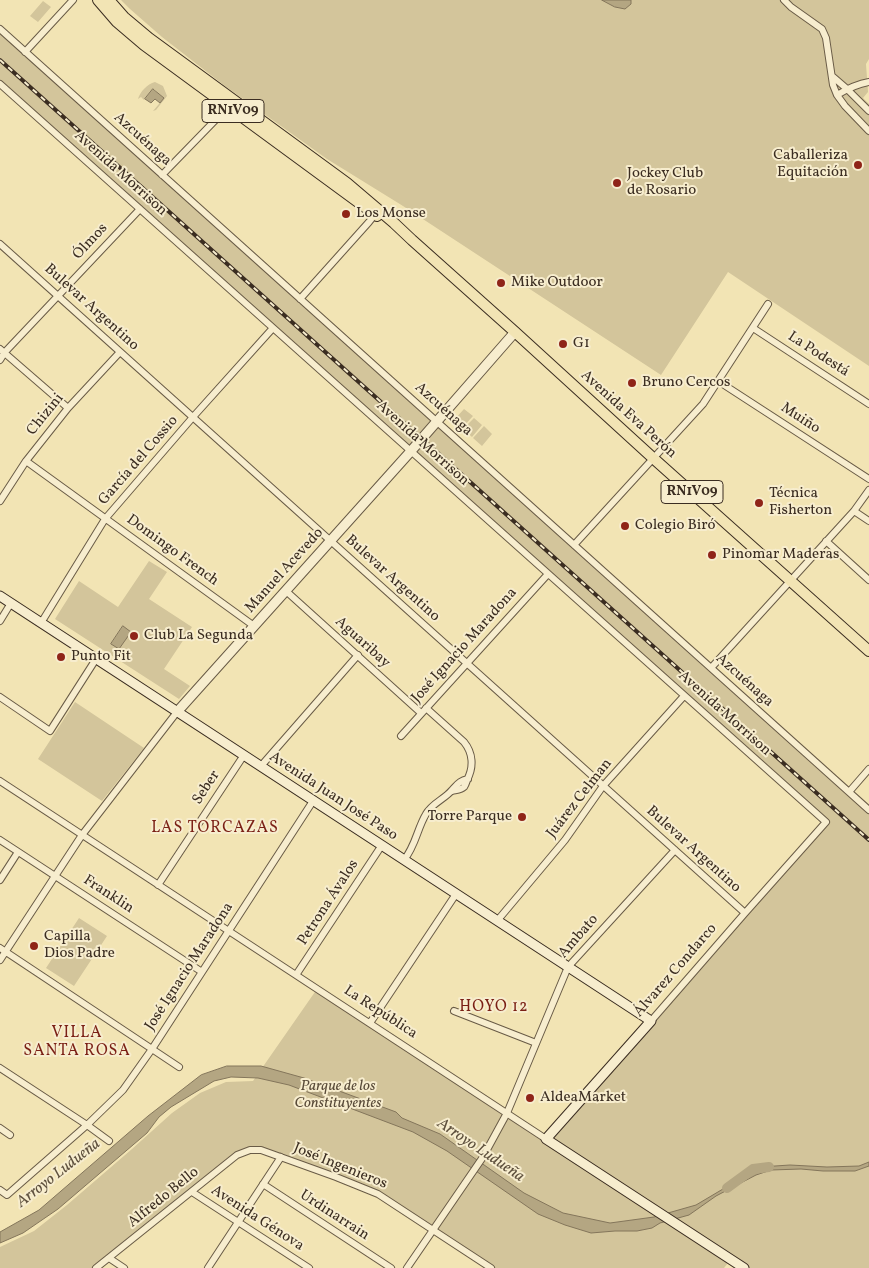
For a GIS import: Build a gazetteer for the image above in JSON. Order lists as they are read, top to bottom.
{
  "streets": {
    "main road": [
      "RN1V09",
      "Avenida Eva Perón",
      "Manuel Acevedo",
      "Avenida Juan José Paso",
      "Álvarez Condarco",
      "La República"
    ],
    "street": [
      "Azcuénaga",
      "Avenida Morrison",
      "Ólmos",
      "Bulevar Argentino",
      "La Podestá",
      "Chizini",
      "Muiño",
      "García del Cossio",
      "Domingo French",
      "Aguaribay",
      "José Ignacio Maradona",
      "Seber",
      "Juárez Celman",
      "Franklin",
      "Petrona Ávalos",
      "Ambato",
      "José Ingenieros",
      "Alfredo Bello",
      "Urdinarrain",
      "Avenida Génova"
    ]
  },
  "crossings": [
    ["Azcuénaga", "Manuel Acevedo"],
    ["Avenida Morrison", "Ólmos"],
    ["Avenida Morrison", "García del Cossio"],
    ["Avenida Morrison", "Manuel Acevedo"],
    ["Avenida Morrison", "José Ignacio Maradona"],
    ["Avenida Morrison", "Juárez Celman"],
    ["Avenida Morrison", "Álvarez Condarco"],
    ["Ólmos", "Bulevar Argentino"],
    ["Bulevar Argentino", "Chizini"],
    ["Bulevar Argentino", "García del Cossio"],
    ["Bulevar Argentino", "Manuel Acevedo"],
    ["Bulevar Argentino", "José Ignacio Maradona"],
    ["Bulevar Argentino", "Juárez Celman"],
    ["Bulevar Argentino", "Ambato"],
    ["Bulevar Argentino", "Álvarez Condarco"],
    ["Chizini", "Domingo French"],
    ["Avenida Eva Perón", "Manuel Acevedo"],
    ["García del Cossio", "Domingo French"],
    ["García del Cossio", "Avenida Juan José Paso"],
    ["Domingo French", "Manuel Acevedo"],
    ["Manuel Acevedo", "Aguaribay"],
    ["Manuel Acevedo", "Avenida Juan José Paso"],
    ["Manuel Acevedo", "Franklin"],
    ["Manuel Acevedo", "La República"],
    ["Aguaribay", "José Ignacio Maradona"],
    ["José Ignacio Maradona", "Avenida Juan José Paso"],
    ["José Ignacio Maradona", "Franklin"],
    ["José Ignacio Maradona", "La República"],
    ["Seber", "Avenida Juan José Paso"],
    ["Seber", "La República"],
    ["Avenida Juan José Paso", "Juárez Celman"],
    ["Avenida Juan José Paso", "Petrona Ávalos"],
    ["Avenida Juan José Paso", "Ambato"],
    ["Avenida Juan José Paso", "Álvarez Condarco"],
    ["Petrona Ávalos", "La República"],
    ["Ambato", "La República"],
    ["Álvarez Condarco", "La República"],
    ["José Ingenieros", "Alfredo Bello"],
    ["Alfredo Bello", "Avenida Génova"]
  ],
  "districts": ["LAS TORCAZAS", "HOYO 12", "VILLA SANTA ROSA"],
  "water": ["Arroyo Ludueña"],
  "parks": ["Parque de los Constituyentes"],
  "places": [
    "Caballeriza Equitación",
    "Jockey Club de Rosario",
    "Los Monse",
    "Mike Outdoor",
    "G1",
    "Bruno Cercos",
    "Técnica Fisherton",
    "Colegio Biró",
    "Pinomar Maderas",
    "Club La Segunda",
    "Punto Fit",
    "Torre Parque",
    "Capilla Dios Padre",
    "AldeaMarket"
  ]
}
